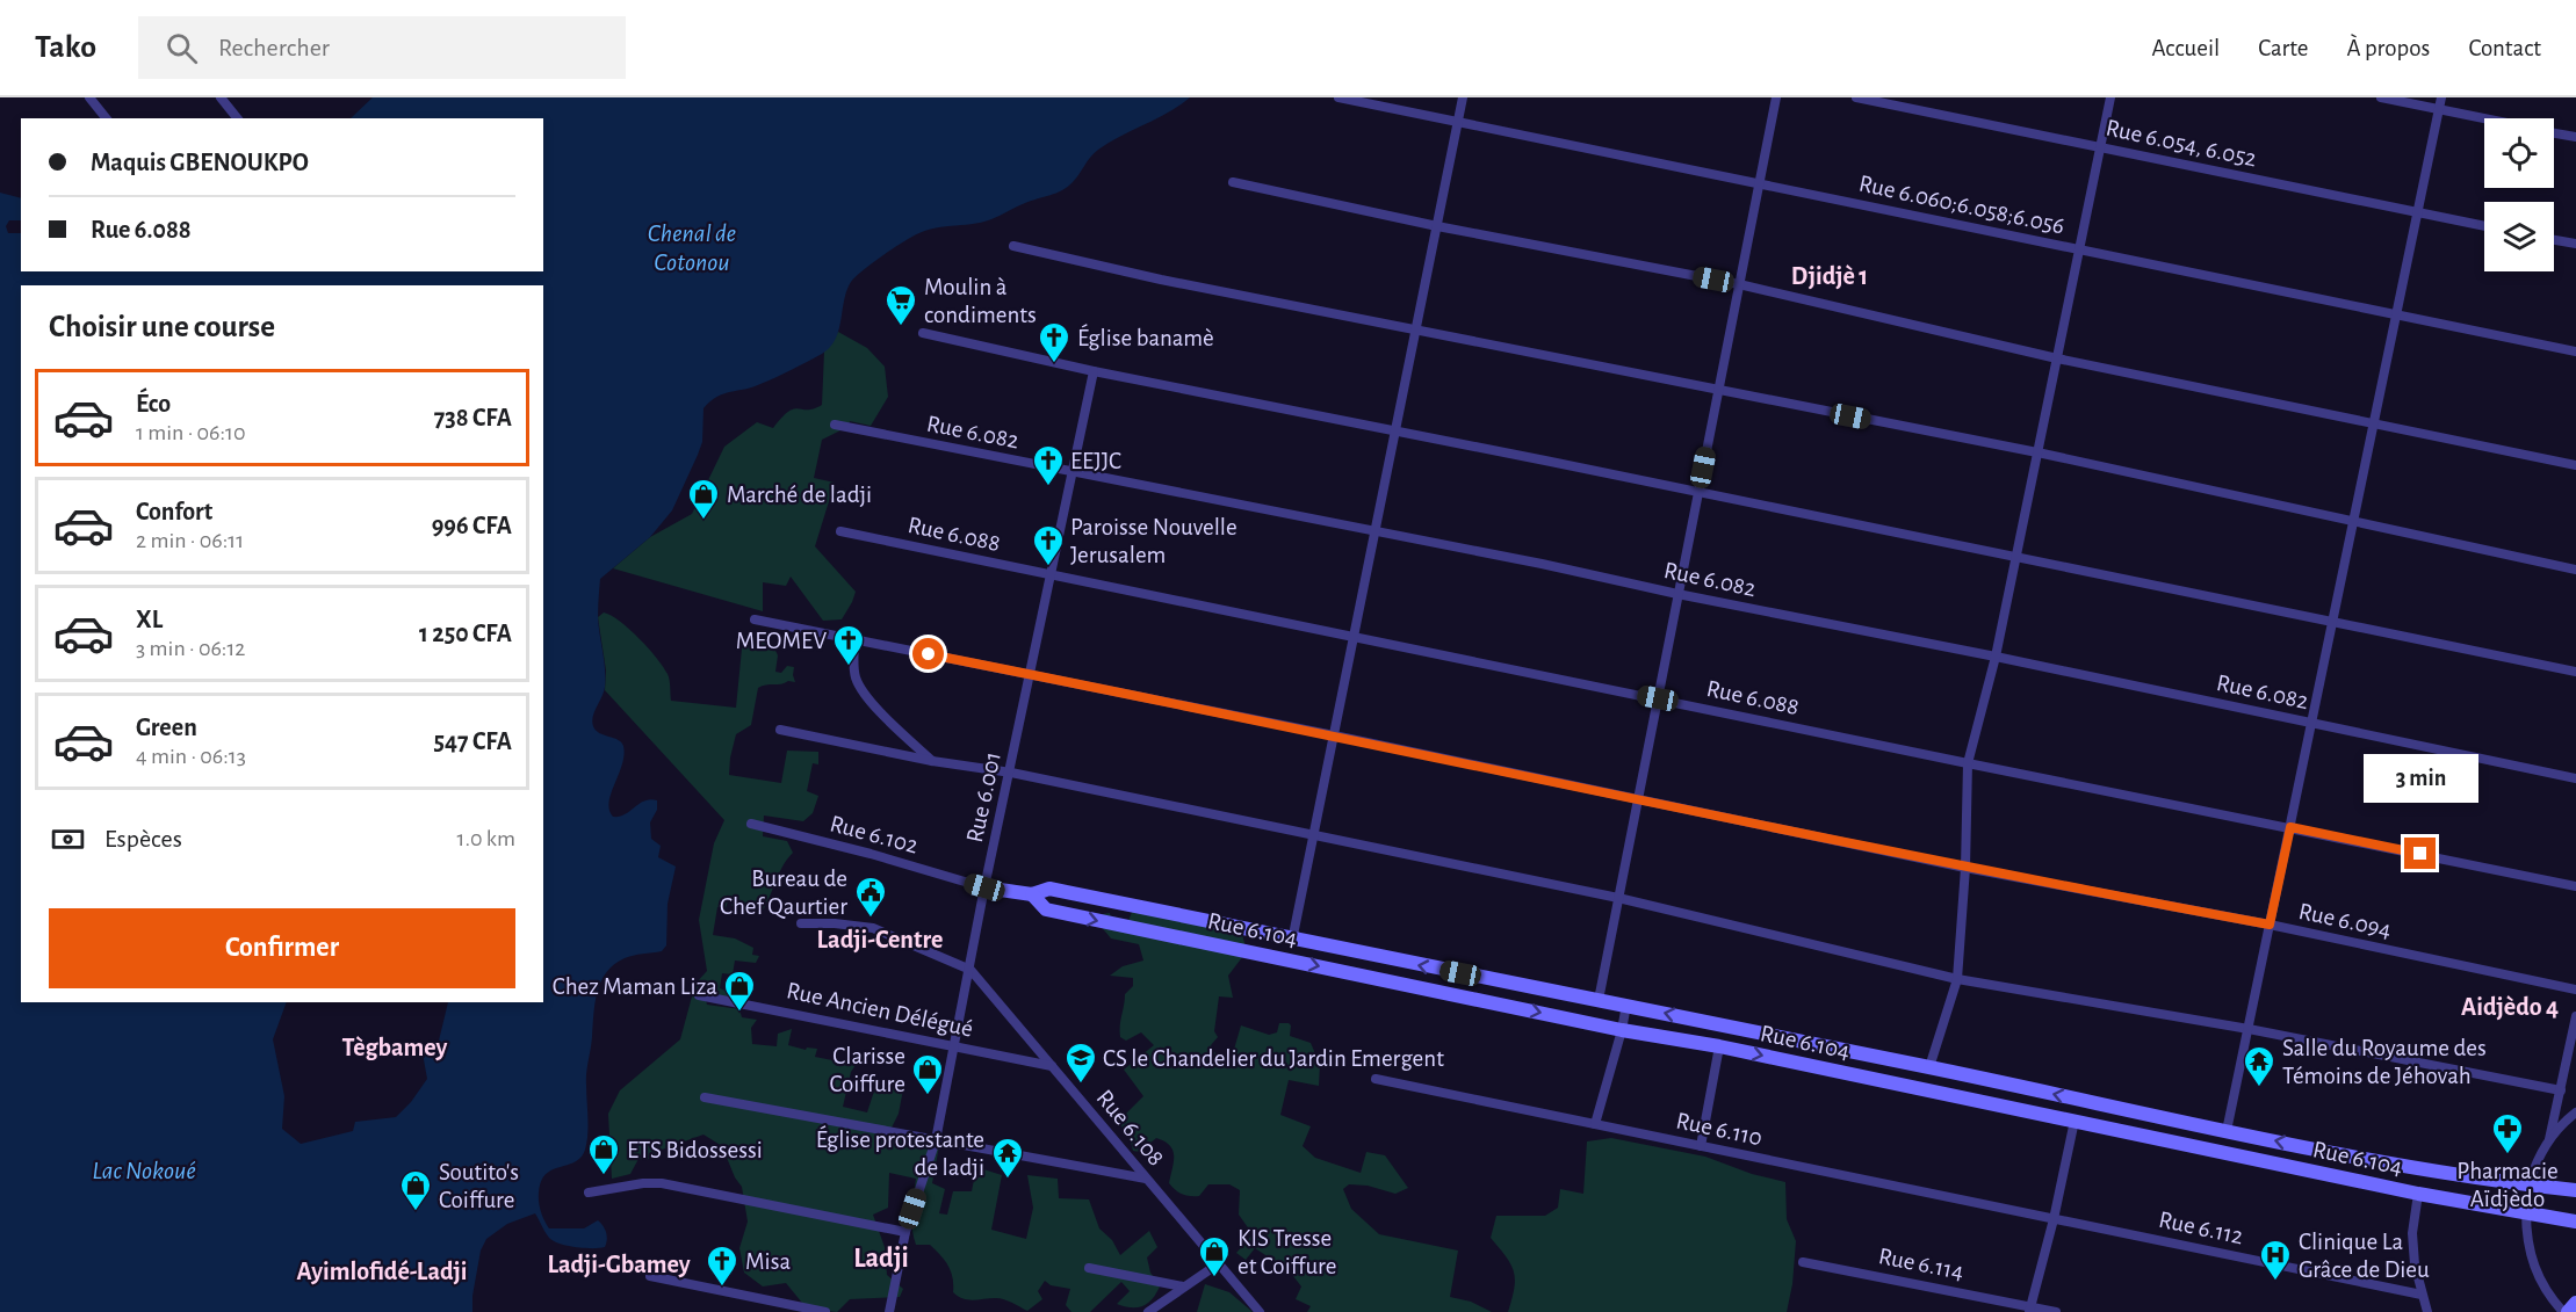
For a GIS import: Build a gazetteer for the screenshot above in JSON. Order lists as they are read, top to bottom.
{
  "streets": {
    "street": [
      "Rue 6.054, 6.052",
      "Rue 6.060;6.058;6.056",
      "Rue 6.082",
      "Rue 6.088",
      "Rue 6.001",
      "Rue 6.102",
      "Rue 6.094",
      "Rue 6.104",
      "Rue Ancien Délégué",
      "Rue 6.108",
      "Rue 6.110",
      "Rue 6.112",
      "Rue 6.114"
    ]
  },
  "crossings": [
    ["Rue 6.082", "Rue 6.001"],
    ["Rue 6.088", "Rue 6.001"],
    ["Rue 6.001", "Rue 6.102"],
    ["Rue 6.001", "Rue 6.094"],
    ["Rue 6.001", "Rue 6.104"],
    ["Rue 6.001", "Rue Ancien Délégué"],
    ["Rue 6.001", "Rue 6.108"],
    ["Rue 6.102", "Rue 6.104"],
    ["Rue Ancien Délégué", "Rue 6.108"],
    ["Rue 6.110", "Rue 6.112"]
  ],
  "districts": [
    "Djidjè 1",
    "Ladji-Centre",
    "Aidjèdo 4",
    "Tègbamey",
    "Ladji",
    "Ladji-Gbamey",
    "Ayimlofidé-Ladji"
  ],
  "water": ["Chenal de Cotonou", "Lac Nokoué"],
  "places": {
    "supermarket": ["Moulin à condiments"],
    "church": [
      "Église banamè",
      "EEJJC",
      "Paroisse Nouvelle Jerusalem",
      "MEOMEV",
      "Misa"
    ],
    "shop": [
      "Marché de ladji",
      "Chez Maman Liza",
      "Clarisse Coiffure",
      "ETS Bidossessi",
      "Soutito's Coiffure",
      "KIS Tresse et Coiffure"
    ],
    "public building": ["Bureau de Chef Qaurtier"],
    "school or university": ["CS le Chandelier du Jardin Emergent"],
    "temple": ["Salle du Royaume des Témoins de Jéhovah", "Église protestante de ladji"],
    "pharmacy": ["Pharmacie Aïdjèdo"],
    "hospital": ["Clinique La Grâce de Dieu"]
  },
  "page": {
    "header": "Tako",
    "search": "Rechercher",
    "nav": [
      "Accueil",
      "Carte",
      "À propos",
      "Contact"
    ],
    "banner": ["Maquis GBENOUKPO", "Rue 6.088"],
    "heading": "Choisir une course",
    "list": [
      {
        "name": "Éco",
        "note": "1 min · 06:10",
        "value": "738 CFA"
      },
      {
        "name": "Confort",
        "note": "2 min · 06:11",
        "value": "996 CFA"
      },
      {
        "name": "XL",
        "note": "3 min · 06:12",
        "value": "1 250 CFA"
      },
      {
        "name": "Green",
        "note": "4 min · 06:13",
        "value": "547 CFA"
      }
    ],
    "bubble": "3 min",
    "pay": ["Espèces", "1.0 km"],
    "buttons": "Confirmer"
  }
}
